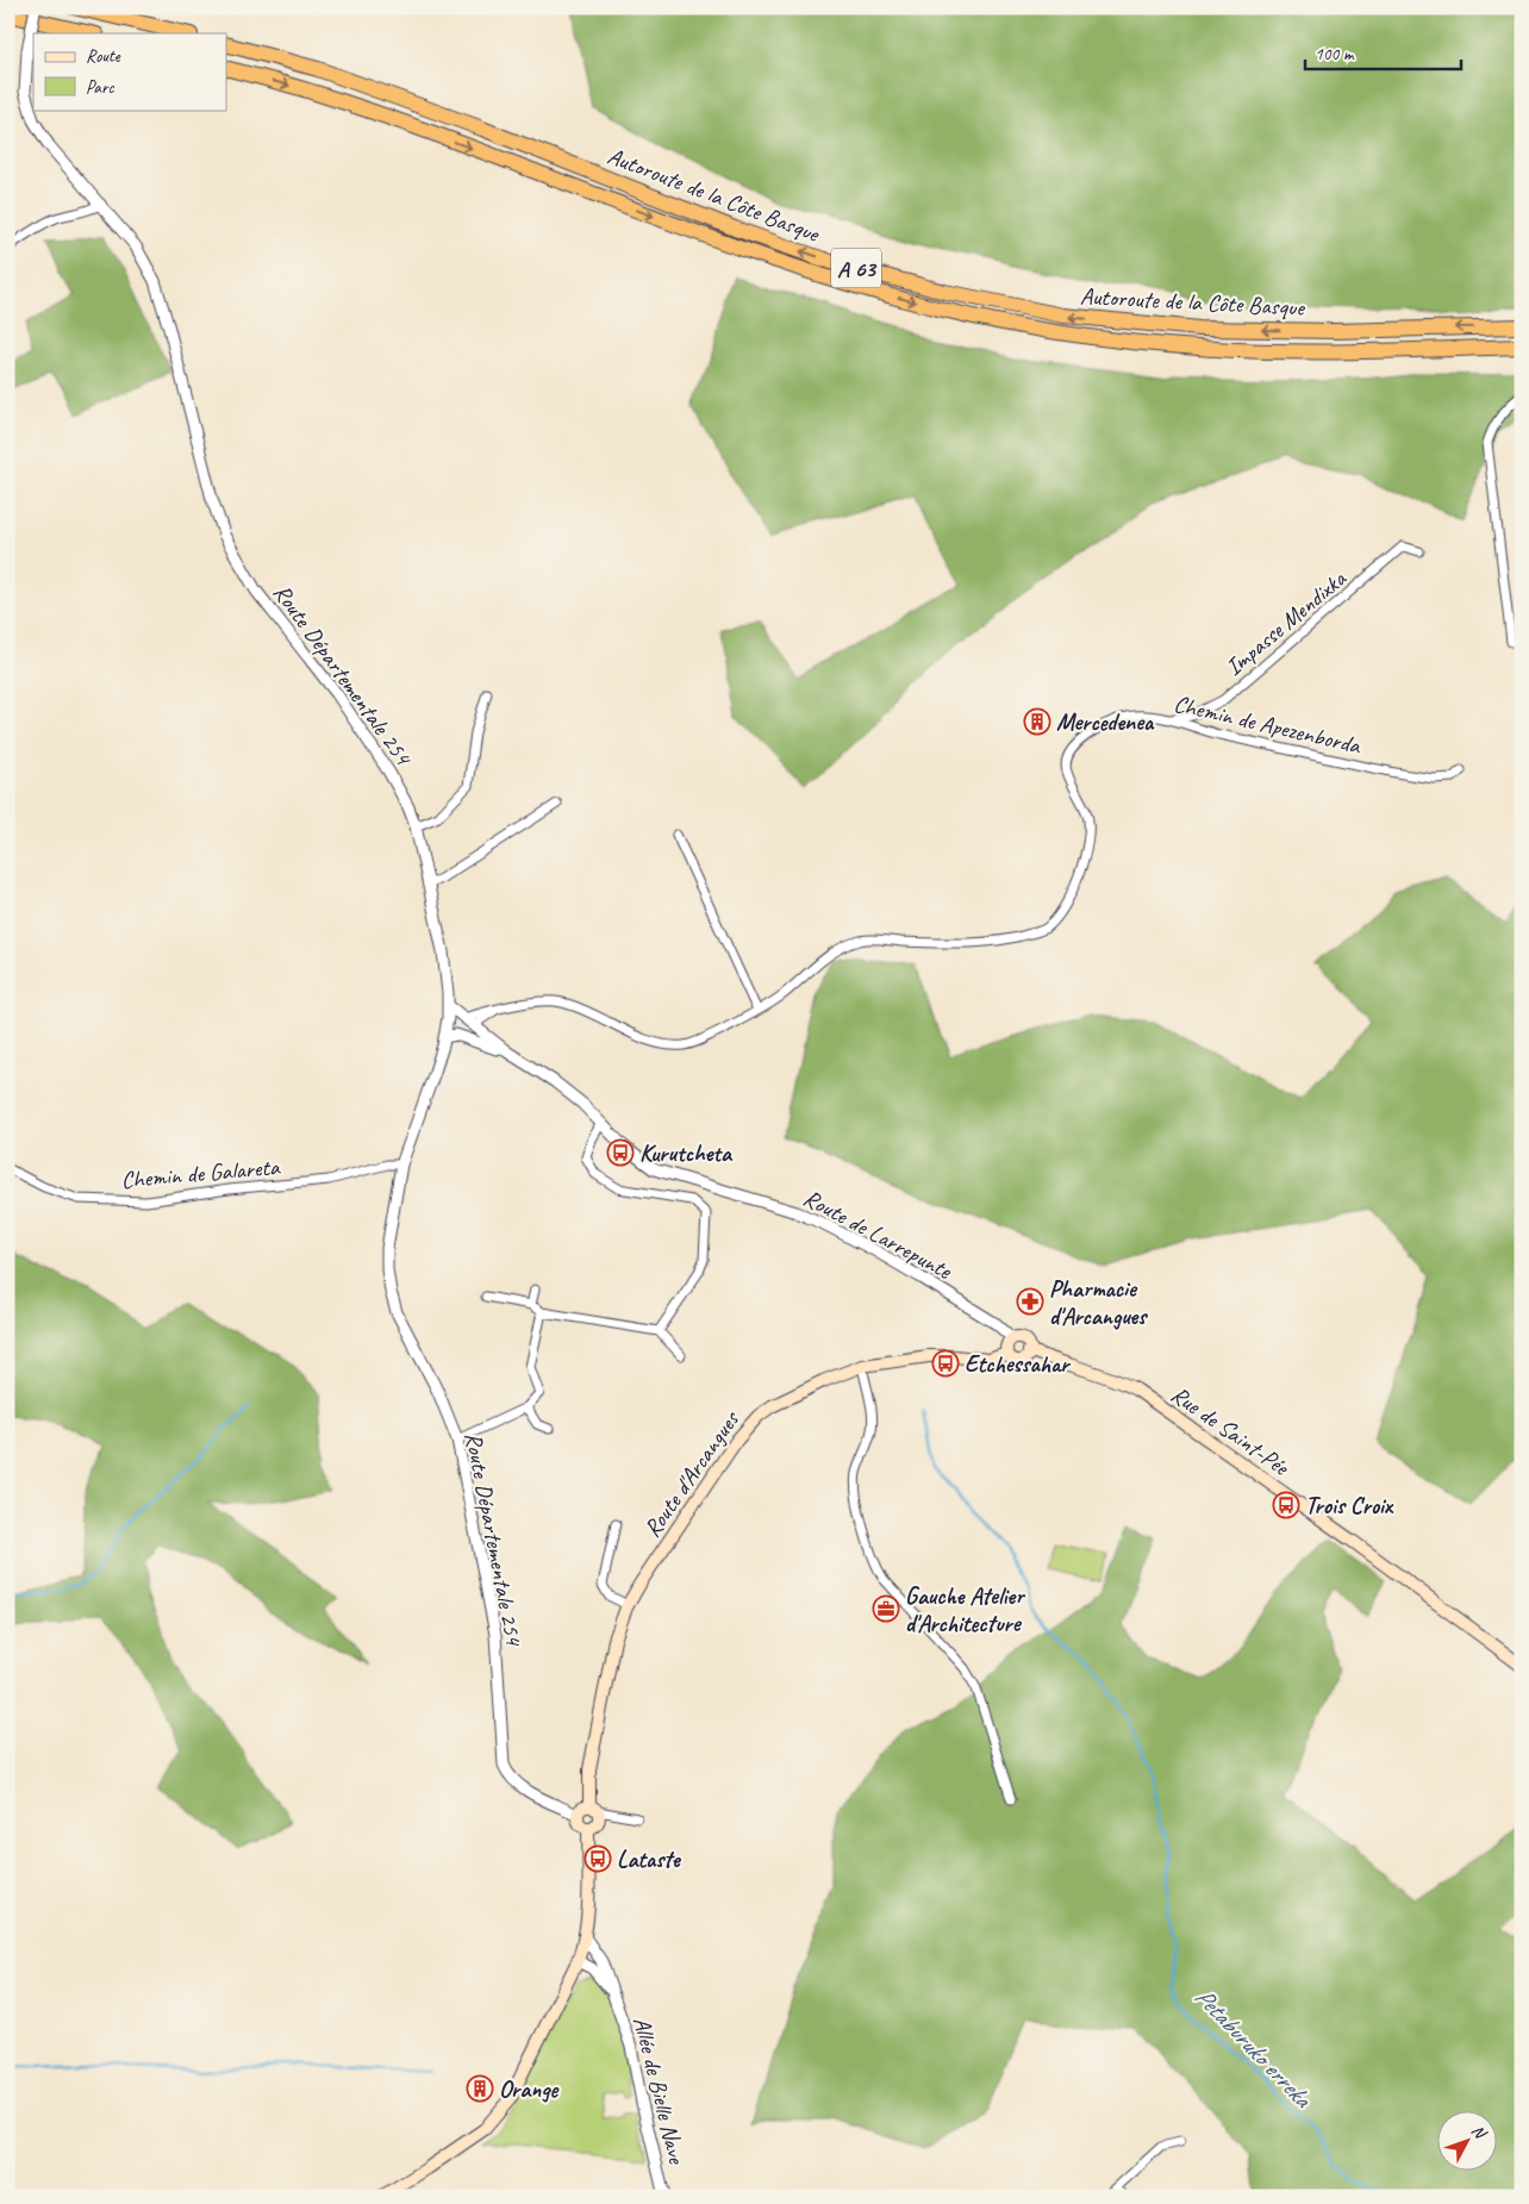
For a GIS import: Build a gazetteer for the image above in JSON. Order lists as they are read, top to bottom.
{
  "streets": {
    "highway": ["Autoroute de la Côte Basque", "A 63"],
    "main road": ["Rue de Saint-Pée", "Route d'Arcangues"],
    "street": [
      "Impasse Mendixka",
      "Route Départementale 254",
      "Chemin de Apezenborda",
      "Chemin de Galareta",
      "Route de Larrepunte",
      "Allée de Bielle Nave"
    ]
  },
  "crossings": [
    ["Impasse Mendixka", "Chemin de Apezenborda"],
    ["Route Départementale 254", "Chemin de Galareta"],
    ["Route Départementale 254", "Route de Larrepunte"],
    ["Route Départementale 254", "Route d'Arcangues"],
    ["Chemin de Apezenborda", "Route de Larrepunte"],
    ["Route de Larrepunte", "Rue de Saint-Pée"],
    ["Route de Larrepunte", "Route d'Arcangues"],
    ["Rue de Saint-Pée", "Route d'Arcangues"]
  ],
  "water": ["Petaburuko erreka"],
  "places": {
    "building": ["Mercedenea", "Orange"],
    "bus stop": [
      "Kurutcheta",
      "Etchessahar",
      "Trois Croix",
      "Lataste"
    ],
    "pharmacy": ["Pharmacie d'Arcangues"],
    "office": ["Gauche Atelier d'Architecture"]
  },
  "legend": ["Route", "Parc"],
  "scale_bar": "100 m",
  "north": "top right"
}
